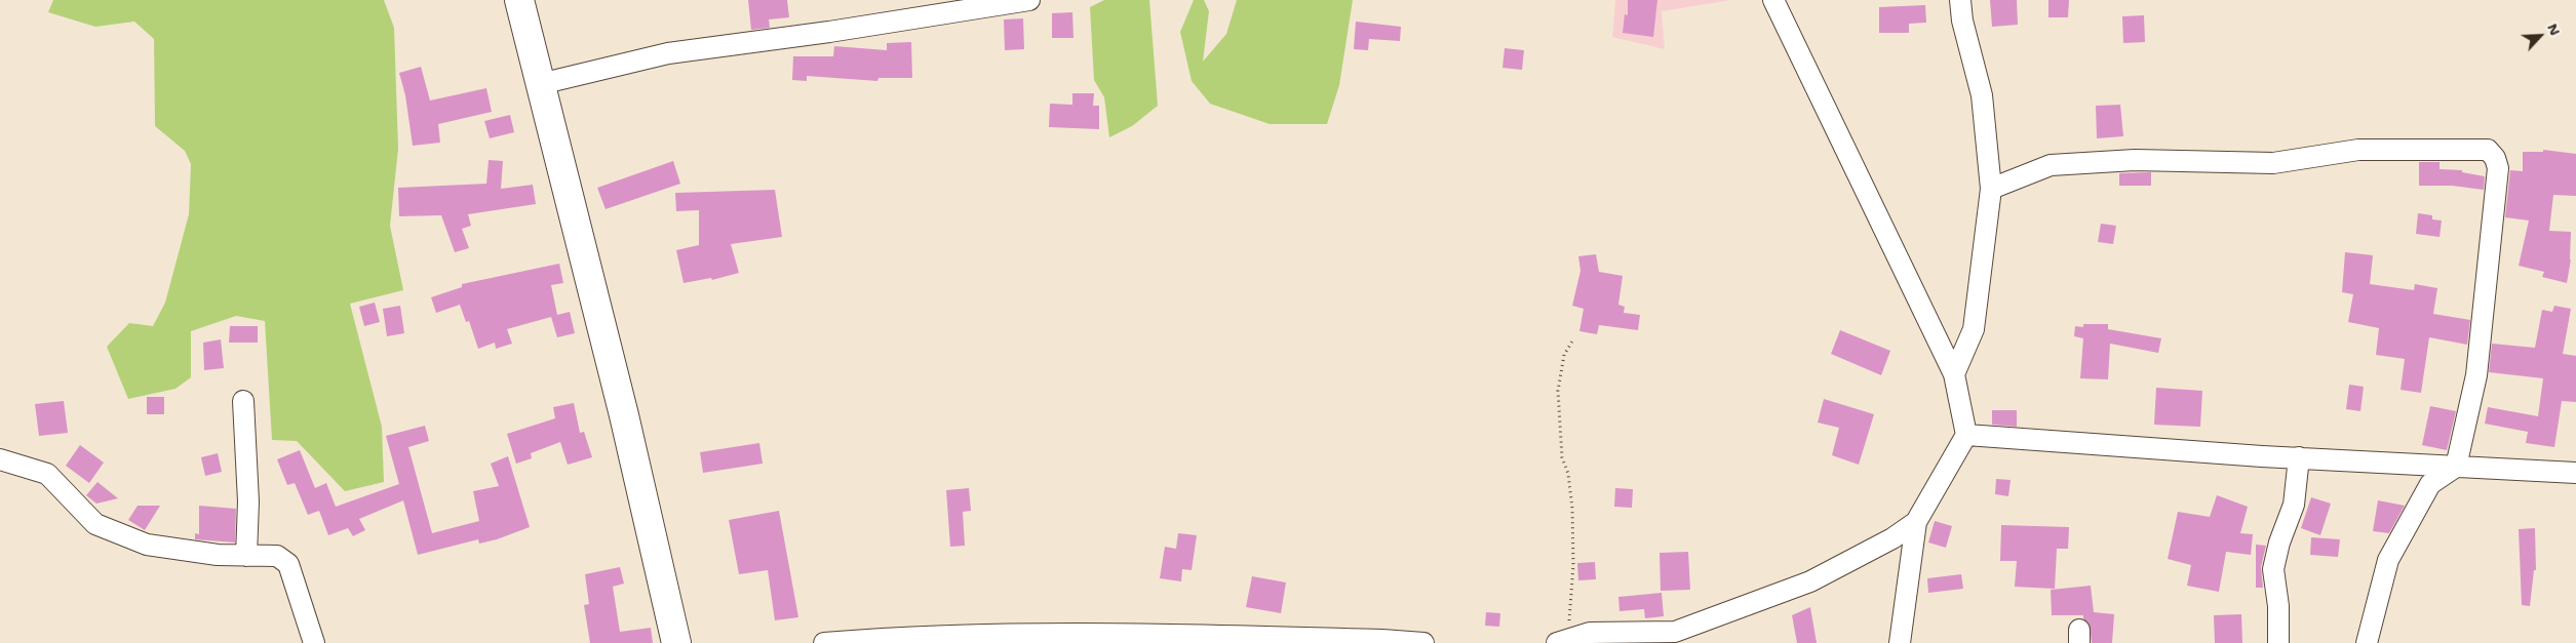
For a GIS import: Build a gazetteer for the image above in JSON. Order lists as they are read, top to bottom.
{
  "north": "top right"
}
